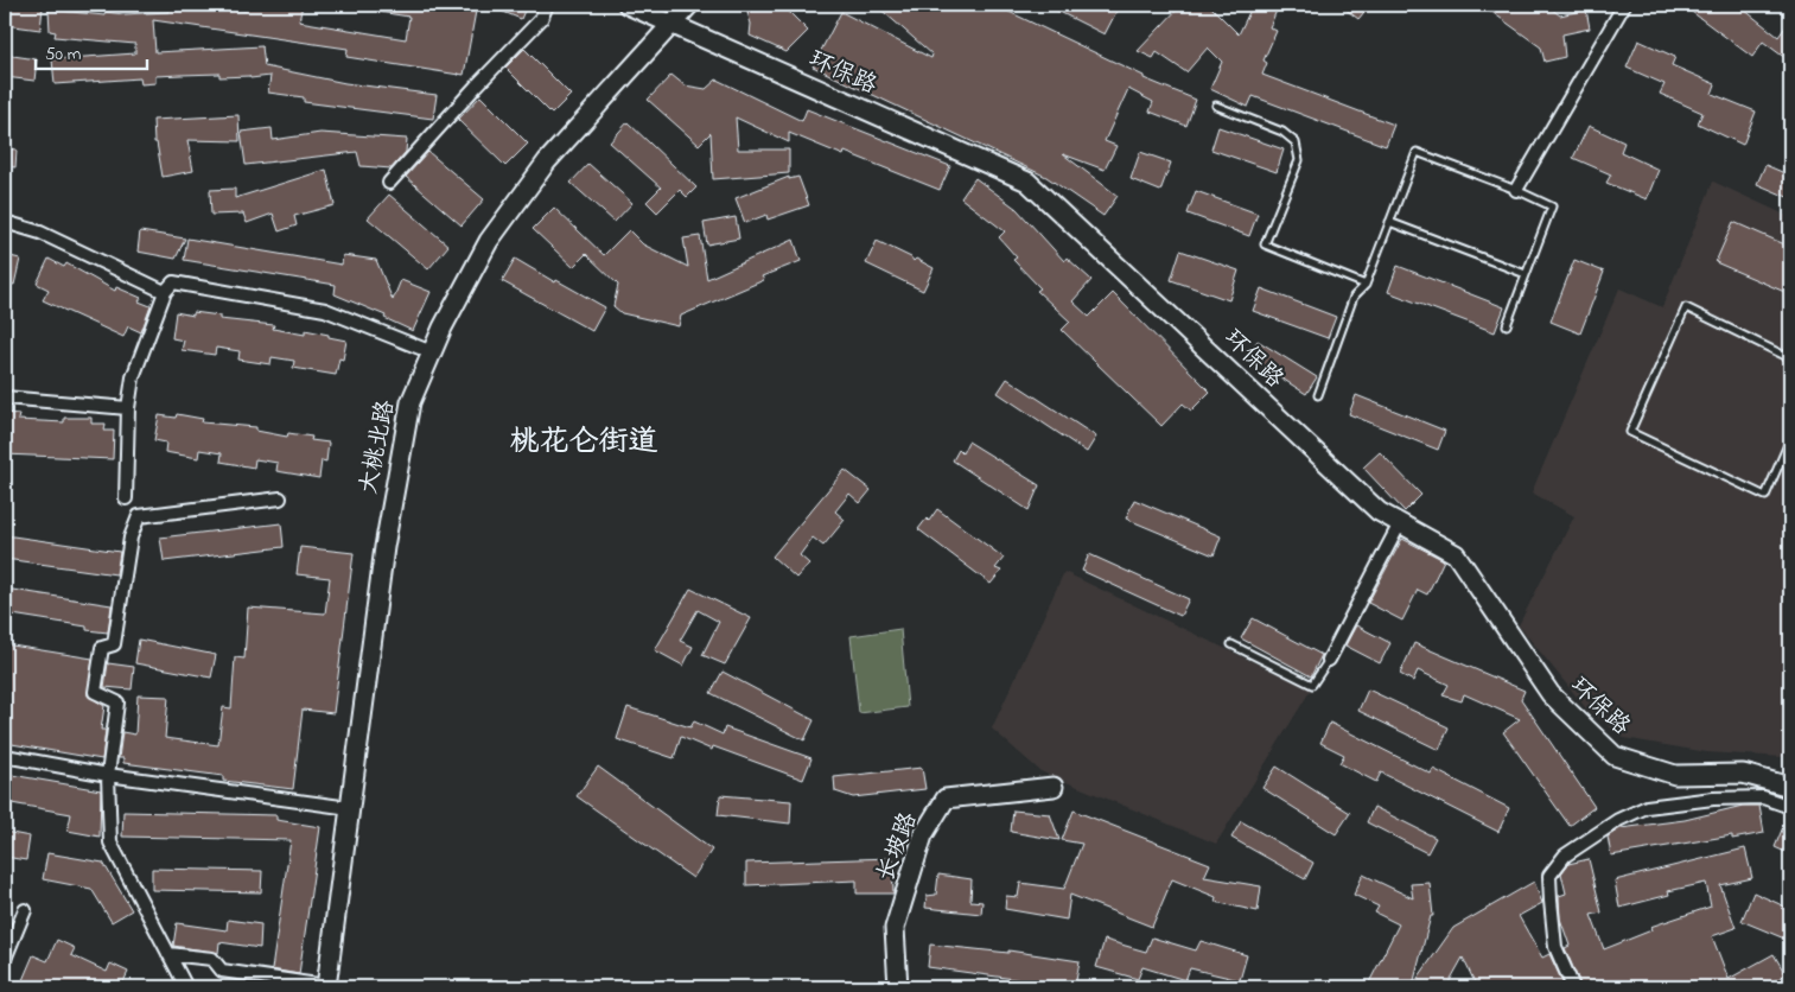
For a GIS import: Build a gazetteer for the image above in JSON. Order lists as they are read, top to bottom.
{
  "streets": {
    "street": ["环保路", "大桃北路", "长坡路"]
  },
  "crossings": [
    ["环保路", "大桃北路"]
  ],
  "districts": ["桃花仑街道"],
  "scale_bar": "50 m"
}
